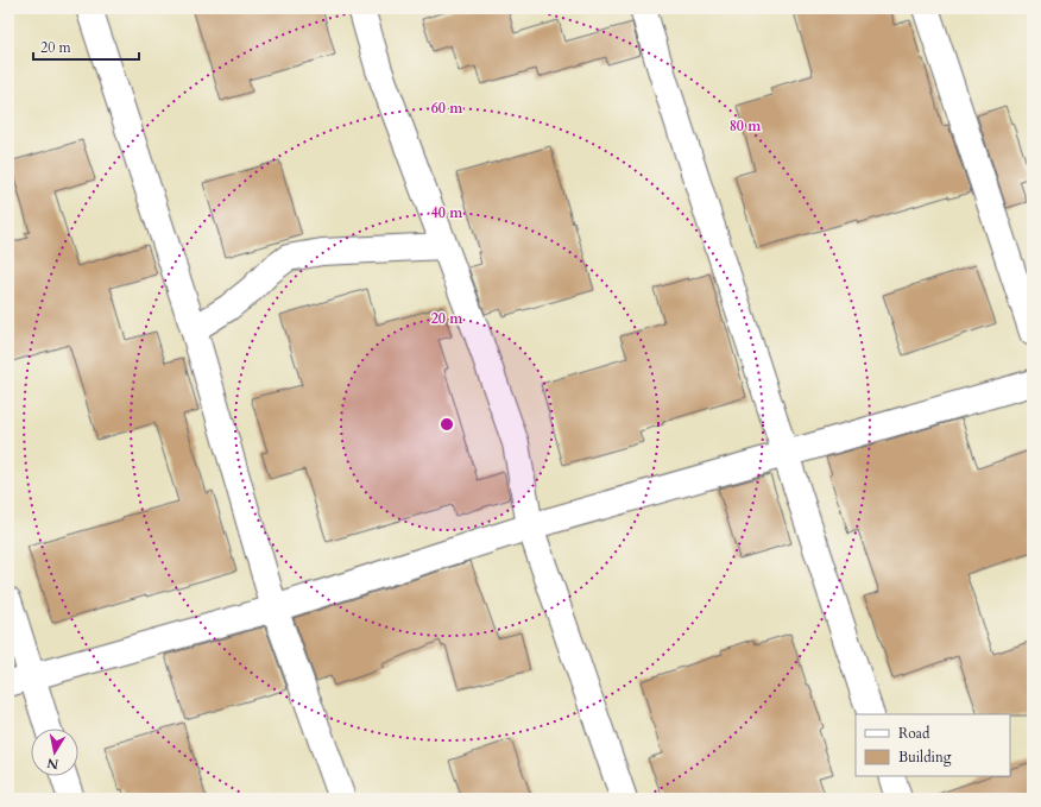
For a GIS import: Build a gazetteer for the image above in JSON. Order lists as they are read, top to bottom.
{
  "legend": ["Road", "Building"],
  "scale_bar": "20 m",
  "north": "bottom",
  "rings": [
    "60 m",
    "80 m",
    "40 m",
    "20 m"
  ]
}
